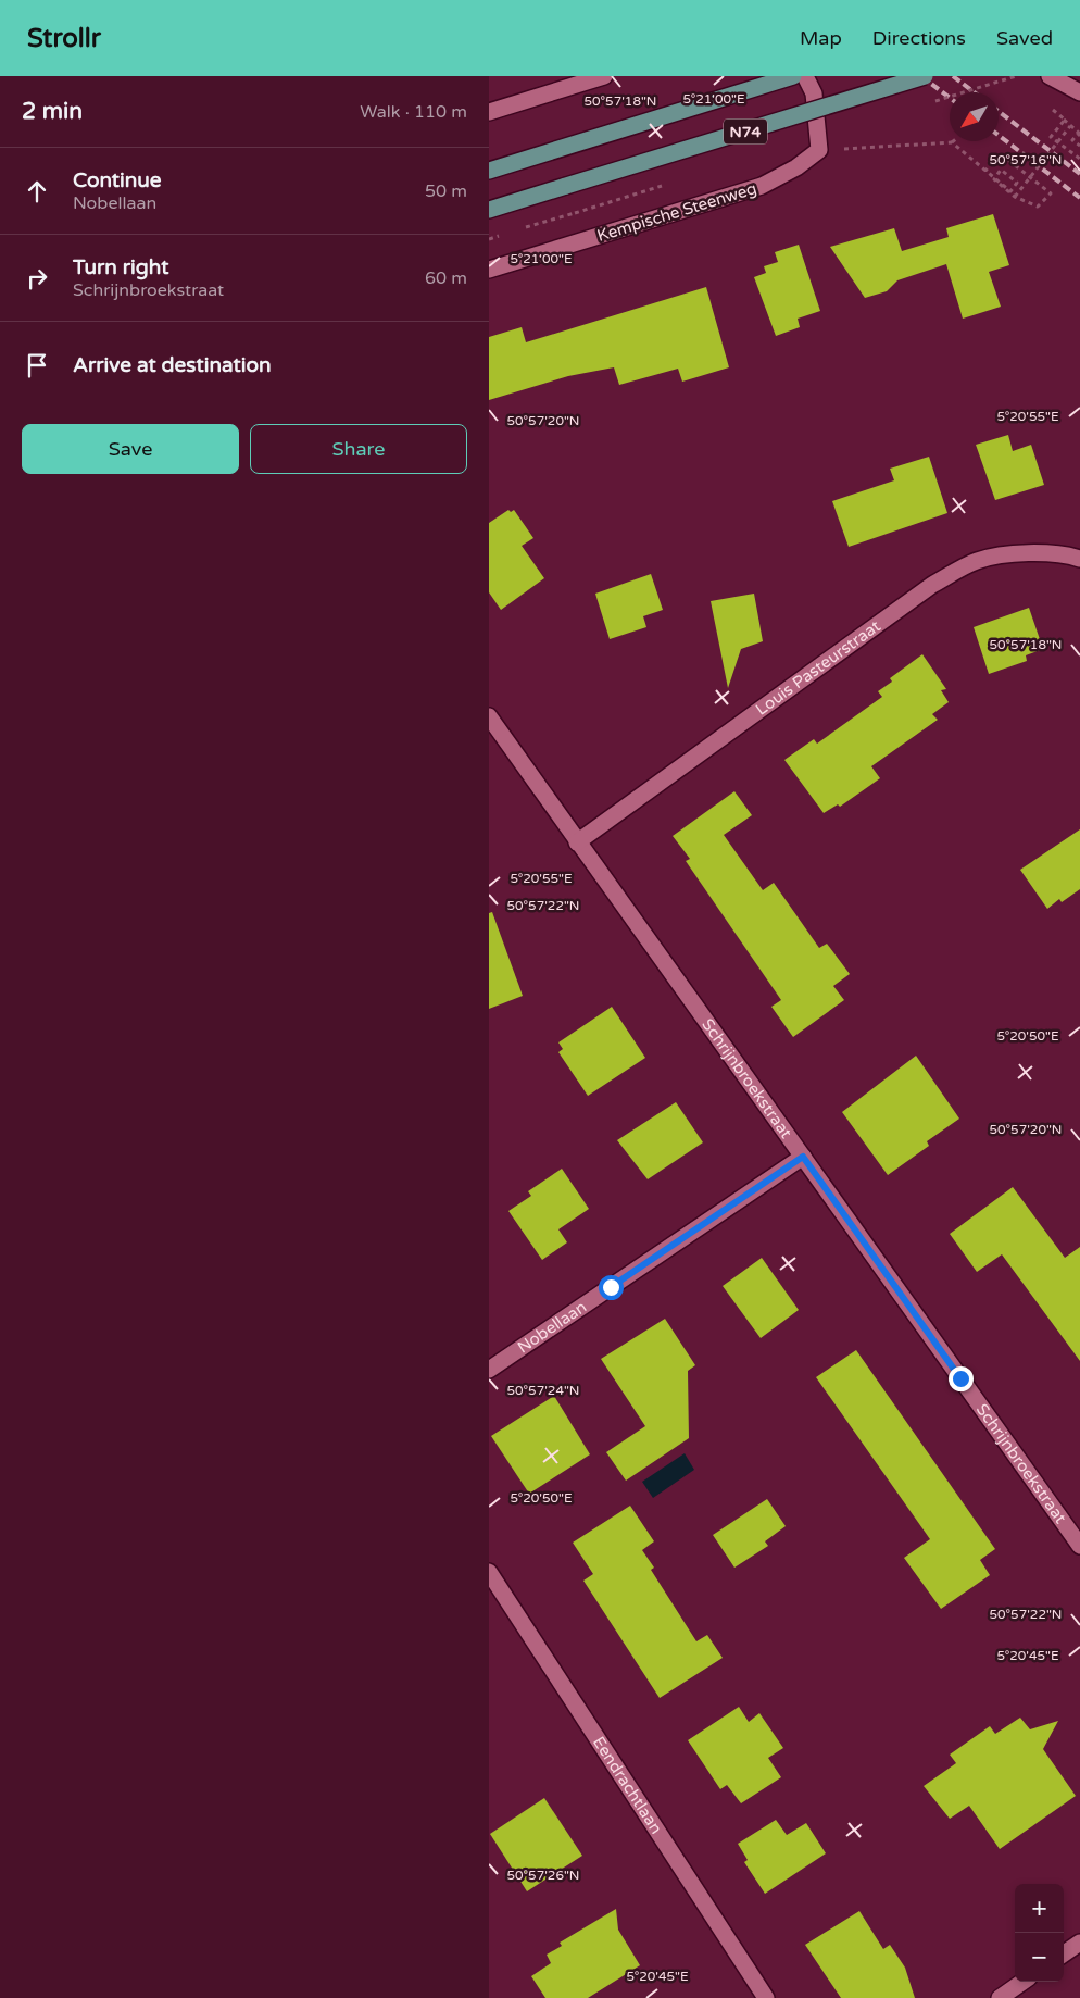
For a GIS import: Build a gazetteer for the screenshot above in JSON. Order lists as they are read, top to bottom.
{
  "streets": {
    "main road": ["N74"],
    "street": [
      "Kempische Steenweg",
      "Louis Pasteurstraat",
      "Schrijnbroekstraat",
      "Nobellaan",
      "Eendrachtlaan"
    ]
  },
  "crossings": [
    ["Louis Pasteurstraat", "Schrijnbroekstraat"],
    ["Schrijnbroekstraat", "Nobellaan"]
  ],
  "north": "bottom left",
  "page": {
    "header": "Strollr",
    "nav": ["Map", "Directions", "Saved"],
    "heading": ["2 min", "Walk · 110 m"],
    "list": [
      ["Continue", "Nobellaan", "50 m"],
      ["Turn right", "Schrijnbroekstraat", "60 m"],
      "Arrive at destination"
    ],
    "buttons": ["Save", "Share"],
    "map_buttons": ["+", "−"]
  },
  "coordinates": [
    "5°21'00\"E",
    "50°57'18\"N",
    "50°57'16\"N",
    "5°20'55\"E",
    "50°57'20\"N",
    "50°57'22\"N",
    "5°20'50\"E",
    "50°57'24\"N",
    "5°20'45\"E",
    "50°57'26\"N"
  ]
}
